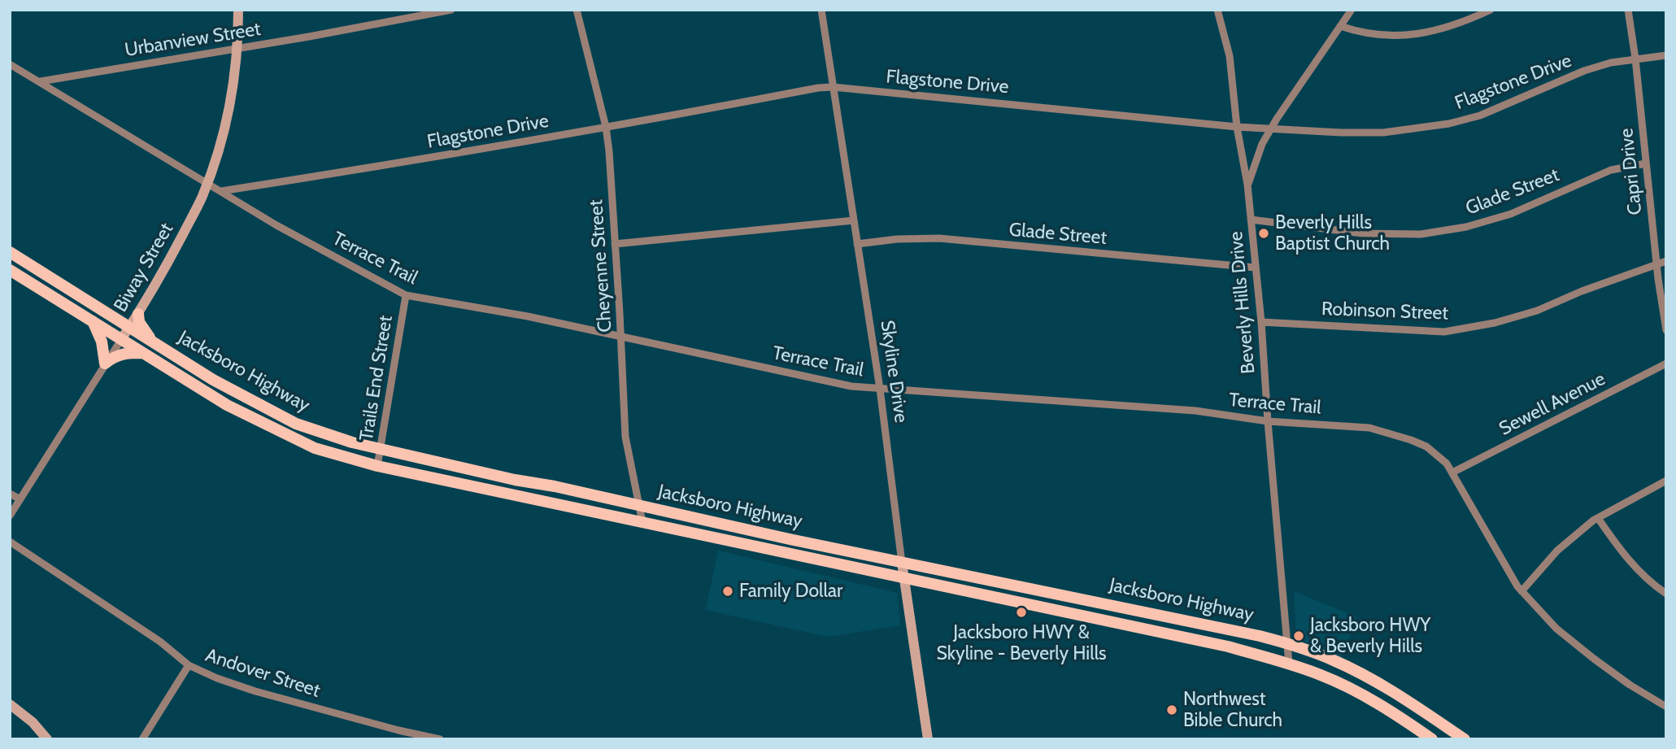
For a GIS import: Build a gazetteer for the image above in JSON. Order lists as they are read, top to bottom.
{
  "streets": {
    "main road": ["Jacksboro Highway"],
    "street": [
      "Urbanview Street",
      "Flagstone Drive",
      "Capri Drive",
      "Glade Street",
      "Terrace Trail",
      "Cheyenne Street",
      "Biway Street",
      "Beverly Hills Drive",
      "Robinson Street",
      "Skyline Drive",
      "Trails End Street",
      "Sewell Avenue",
      "Andover Street"
    ]
  },
  "crossings": [
    ["Urbanview Street", "Terrace Trail"],
    ["Urbanview Street", "Biway Street"],
    ["Flagstone Drive", "Capri Drive"],
    ["Flagstone Drive", "Terrace Trail"],
    ["Flagstone Drive", "Cheyenne Street"],
    ["Flagstone Drive", "Beverly Hills Drive"],
    ["Flagstone Drive", "Skyline Drive"],
    ["Capri Drive", "Glade Street"],
    ["Capri Drive", "Robinson Street"],
    ["Glade Street", "Beverly Hills Drive"],
    ["Glade Street", "Skyline Drive"],
    ["Terrace Trail", "Cheyenne Street"],
    ["Terrace Trail", "Biway Street"],
    ["Terrace Trail", "Beverly Hills Drive"],
    ["Terrace Trail", "Skyline Drive"],
    ["Terrace Trail", "Trails End Street"],
    ["Terrace Trail", "Sewell Avenue"],
    ["Cheyenne Street", "Jacksboro Highway"],
    ["Biway Street", "Jacksboro Highway"],
    ["Beverly Hills Drive", "Robinson Street"],
    ["Beverly Hills Drive", "Jacksboro Highway"],
    ["Jacksboro Highway", "Skyline Drive"],
    ["Jacksboro Highway", "Trails End Street"]
  ],
  "places": [
    "Beverly Hills Baptist Church",
    "Family Dollar",
    "Jacksboro HWY & Skyline - Beverly Hills",
    "Jacksboro HWY & Beverly Hills",
    "Northwest Bible Church"
  ]
}
